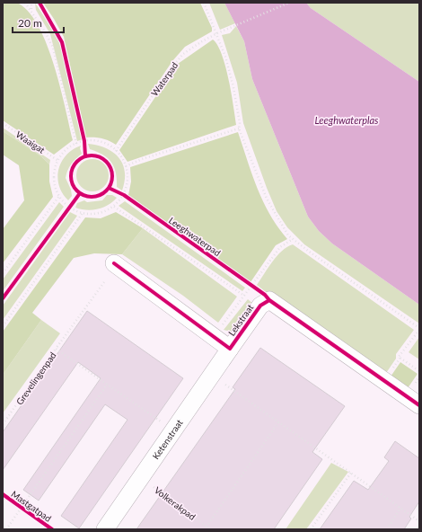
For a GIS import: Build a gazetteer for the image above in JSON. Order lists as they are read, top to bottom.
{
  "streets": {
    "street": ["Lekstraat", "Ketenstraat"],
    "path": [
      "Waterpad",
      "Waaigat",
      "Grevelingenpad",
      "Volkerakpad"
    ],
    "cycle path": ["Leeghwaterpad", "Mastgatpad"]
  },
  "crossings": [
    ["Waterpad", "Waaigat"],
    ["Lekstraat", "Ketenstraat"],
    ["Ketenstraat", "Volkerakpad"]
  ],
  "water": ["Leeghwaterplas"],
  "scale_bar": "20 m"
}
